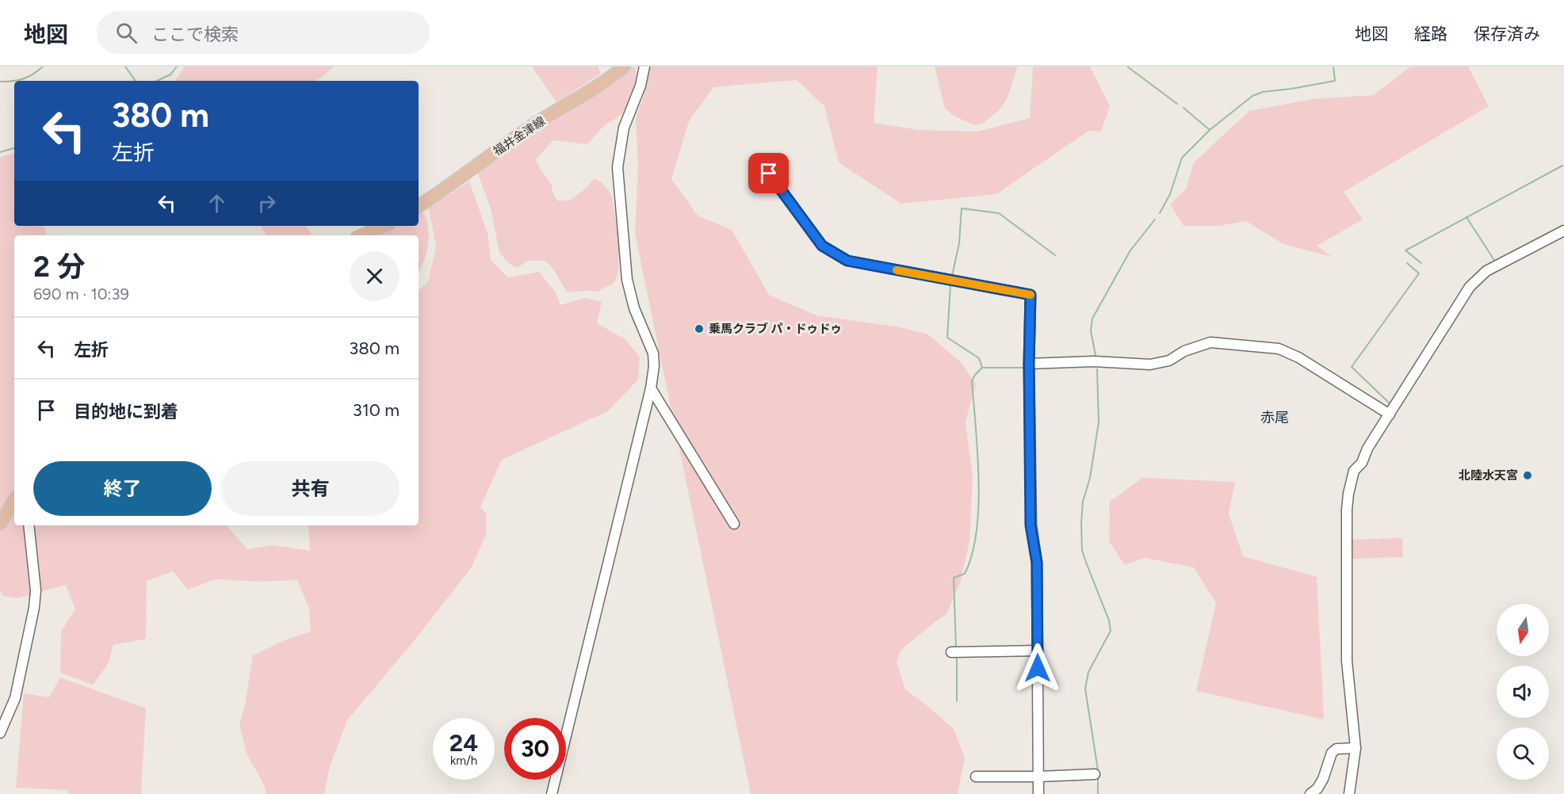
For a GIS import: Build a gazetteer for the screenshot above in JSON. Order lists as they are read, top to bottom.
{
  "streets": {
    "main road": ["福井金津線"]
  },
  "districts": ["赤尾"],
  "places": ["乗馬クラブ パ・ドゥドゥ", "北陸水天宮"],
  "north": "bottom",
  "page": {
    "header": "地図",
    "search": "ここで検索",
    "nav": ["地図", "経路", "保存済み"],
    "turn": ["380 m", "左折"],
    "heading": ["2 分", "690 m · 10:39"],
    "list": [
      {
        "name": "左折",
        "value": "380 m"
      },
      {
        "name": "目的地に到着",
        "value": "310 m"
      }
    ],
    "buttons": ["終了", "共有"],
    "speed": "24 km/h",
    "limit": "30"
  }
}
